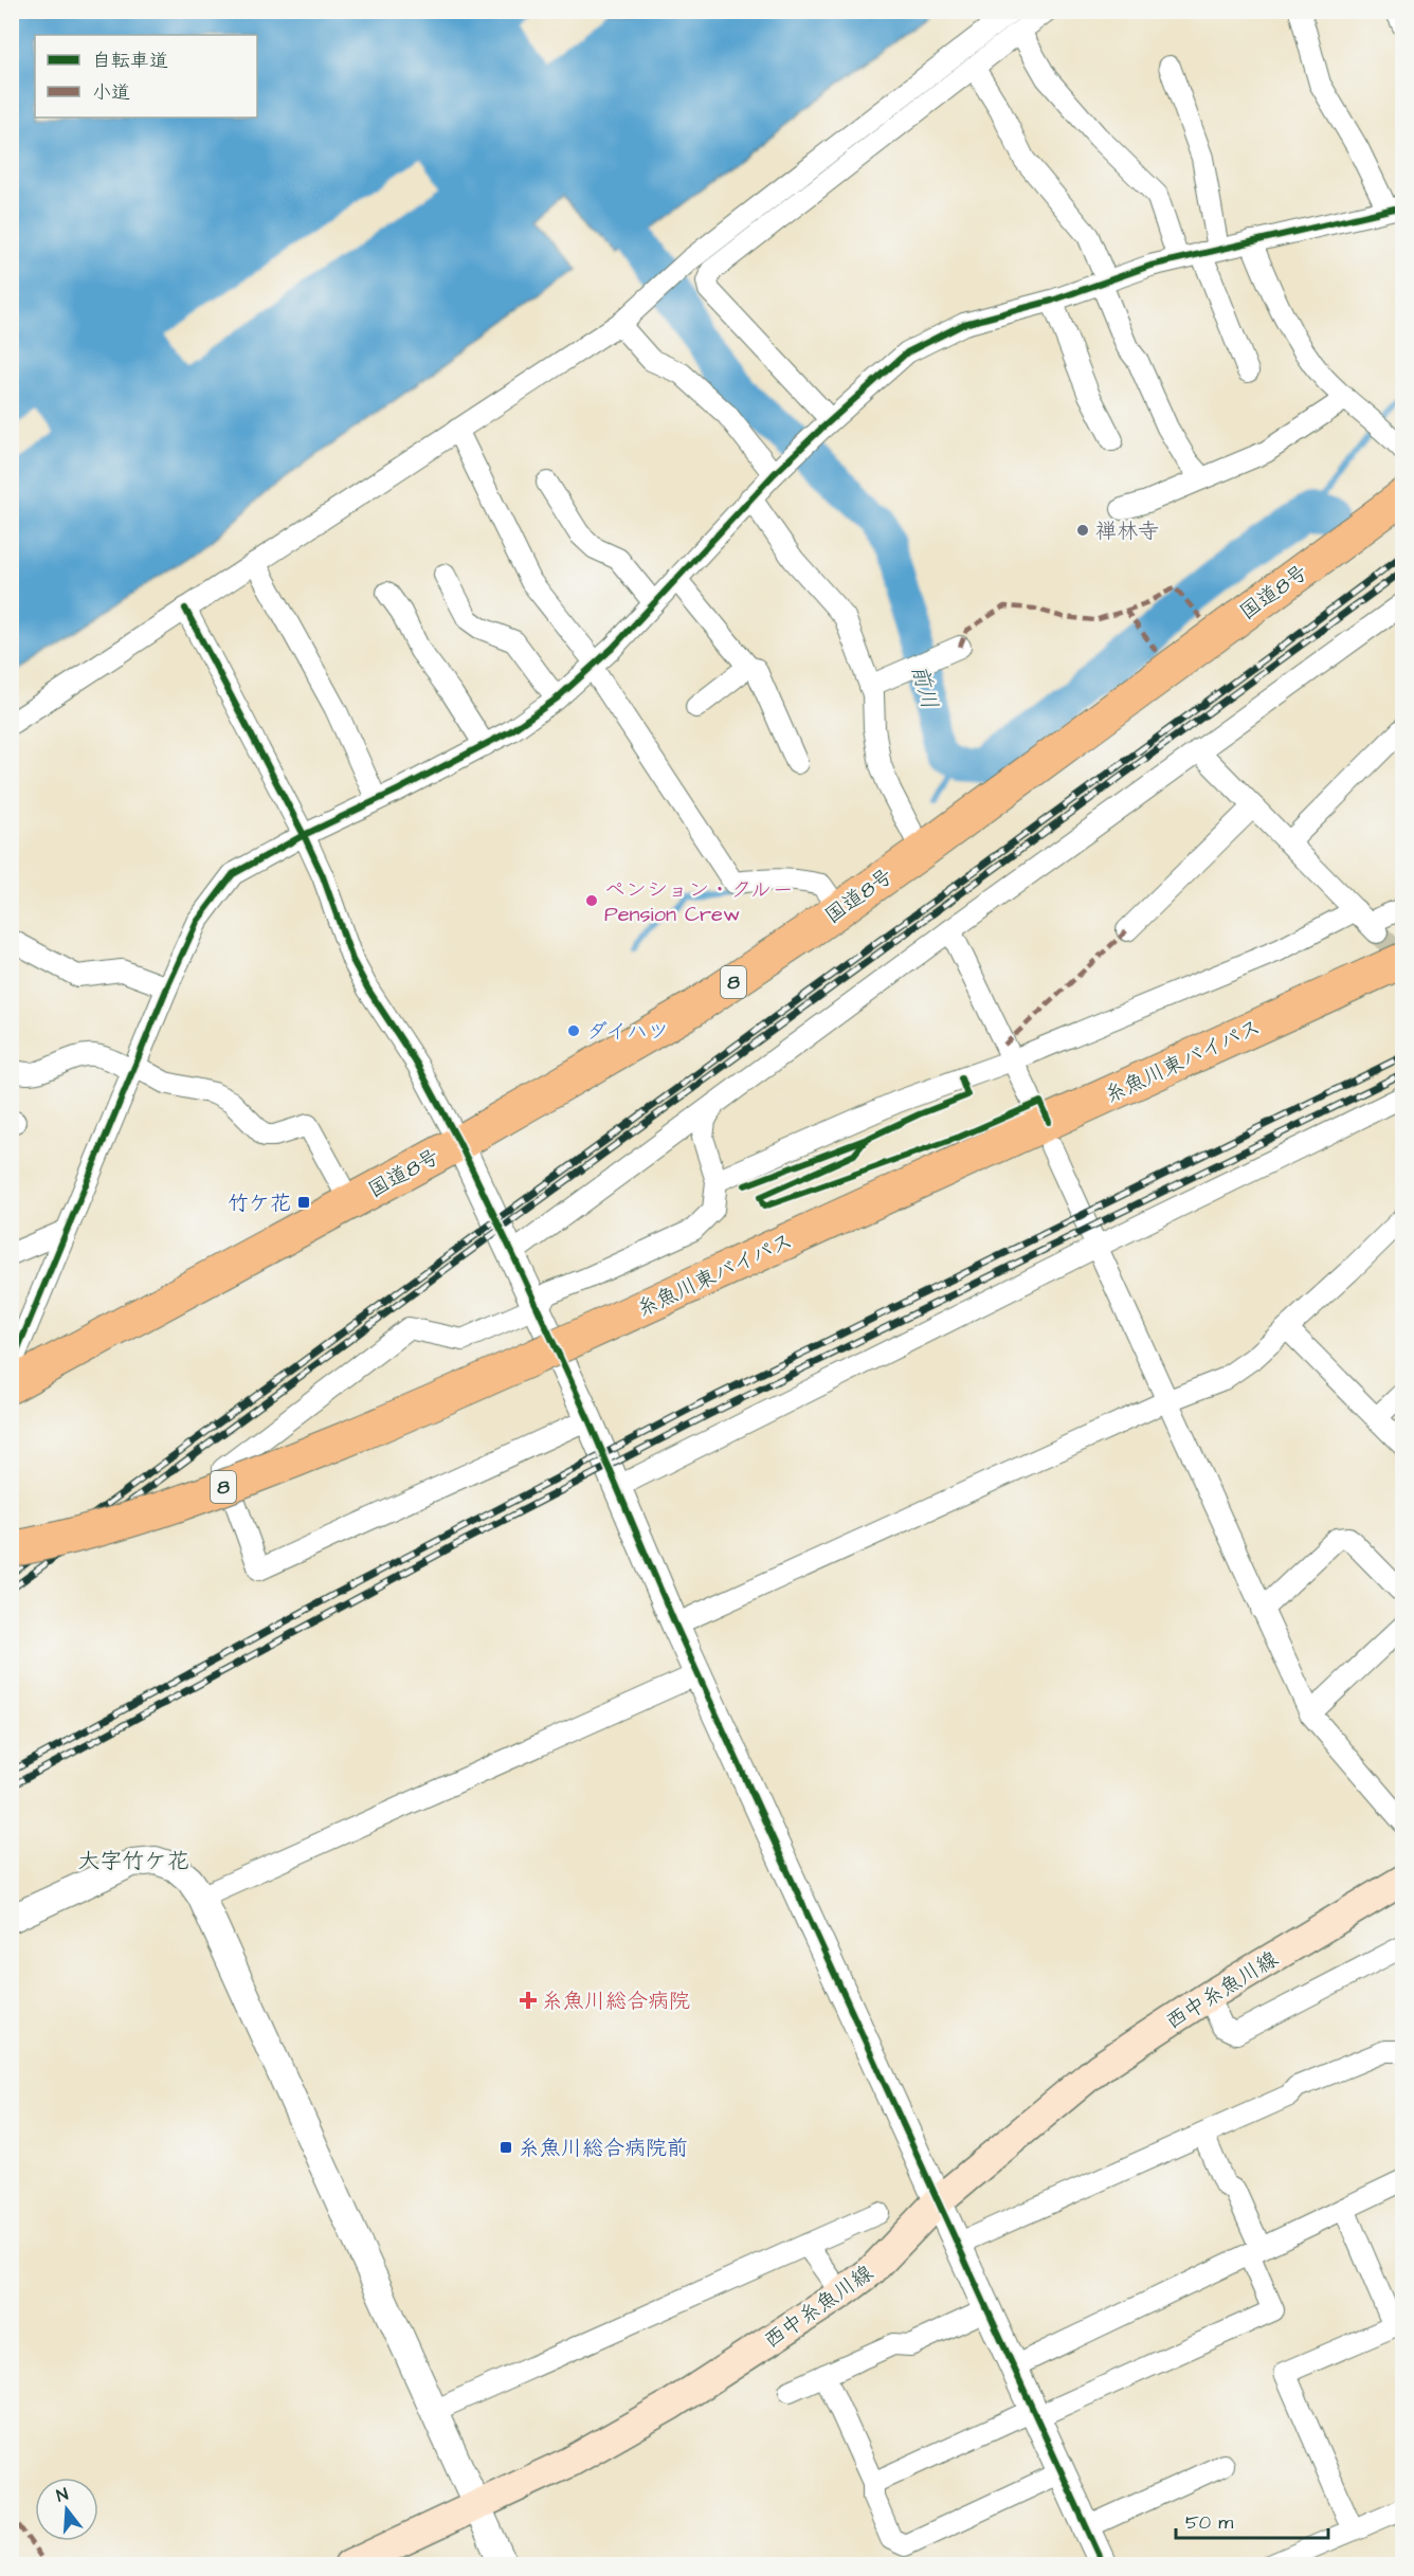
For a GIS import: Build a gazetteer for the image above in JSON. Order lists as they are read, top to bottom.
{
  "streets": {
    "highway": ["国道8号", "8", "糸魚川東バイパス"],
    "main road": ["西中糸魚川線"]
  },
  "districts": ["大字竹ケ花"],
  "water": ["前川"],
  "places": {
    "other": ["禅林寺", "ペンション・クルー Pension Crew", "ダイハツ"],
    "transit": ["竹ケ花", "糸魚川総合病院前"],
    "health": ["糸魚川総合病院"]
  },
  "legend": ["自転車道", "小道"],
  "scale_bar": "50 m",
  "north": "top"
}
